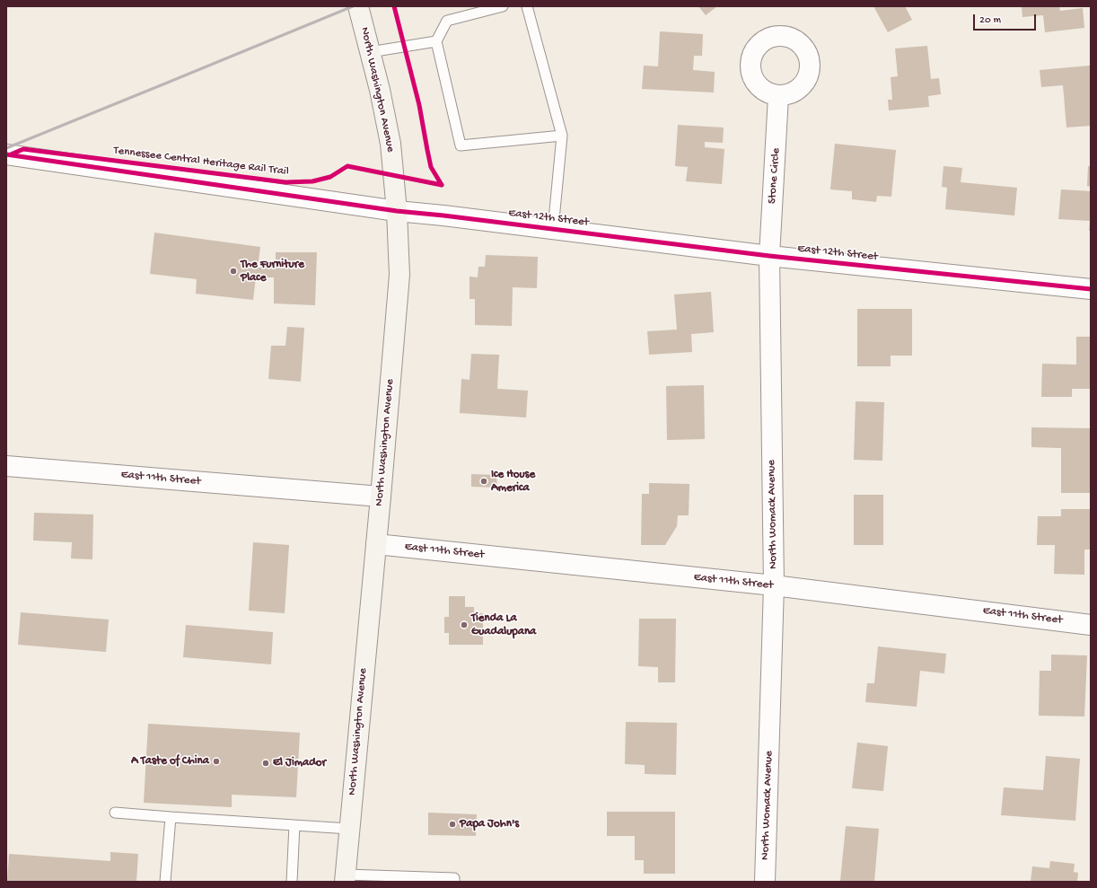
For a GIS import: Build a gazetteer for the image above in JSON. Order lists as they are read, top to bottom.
{
  "streets": {
    "main road": ["North Washington Avenue"],
    "street": [
      "Stone Circle",
      "East 12th Street",
      "East 11th Street",
      "North Womack Avenue"
    ],
    "cycle path": ["Tennessee Central Heritage Rail Trail"]
  },
  "crossings": [
    ["North Washington Avenue", "East 12th Street"],
    ["North Washington Avenue", "East 11th Street"],
    ["Stone Circle", "East 12th Street"],
    ["Stone Circle", "North Womack Avenue"],
    ["East 12th Street", "North Womack Avenue"],
    ["East 11th Street", "North Womack Avenue"]
  ],
  "places": [
    "The Furniture Place",
    "Ice House America",
    "Tienda La Guadalupana",
    "A Taste of China",
    "El Jimador",
    "Papa John's"
  ],
  "scale_bar": "20 m"
}
